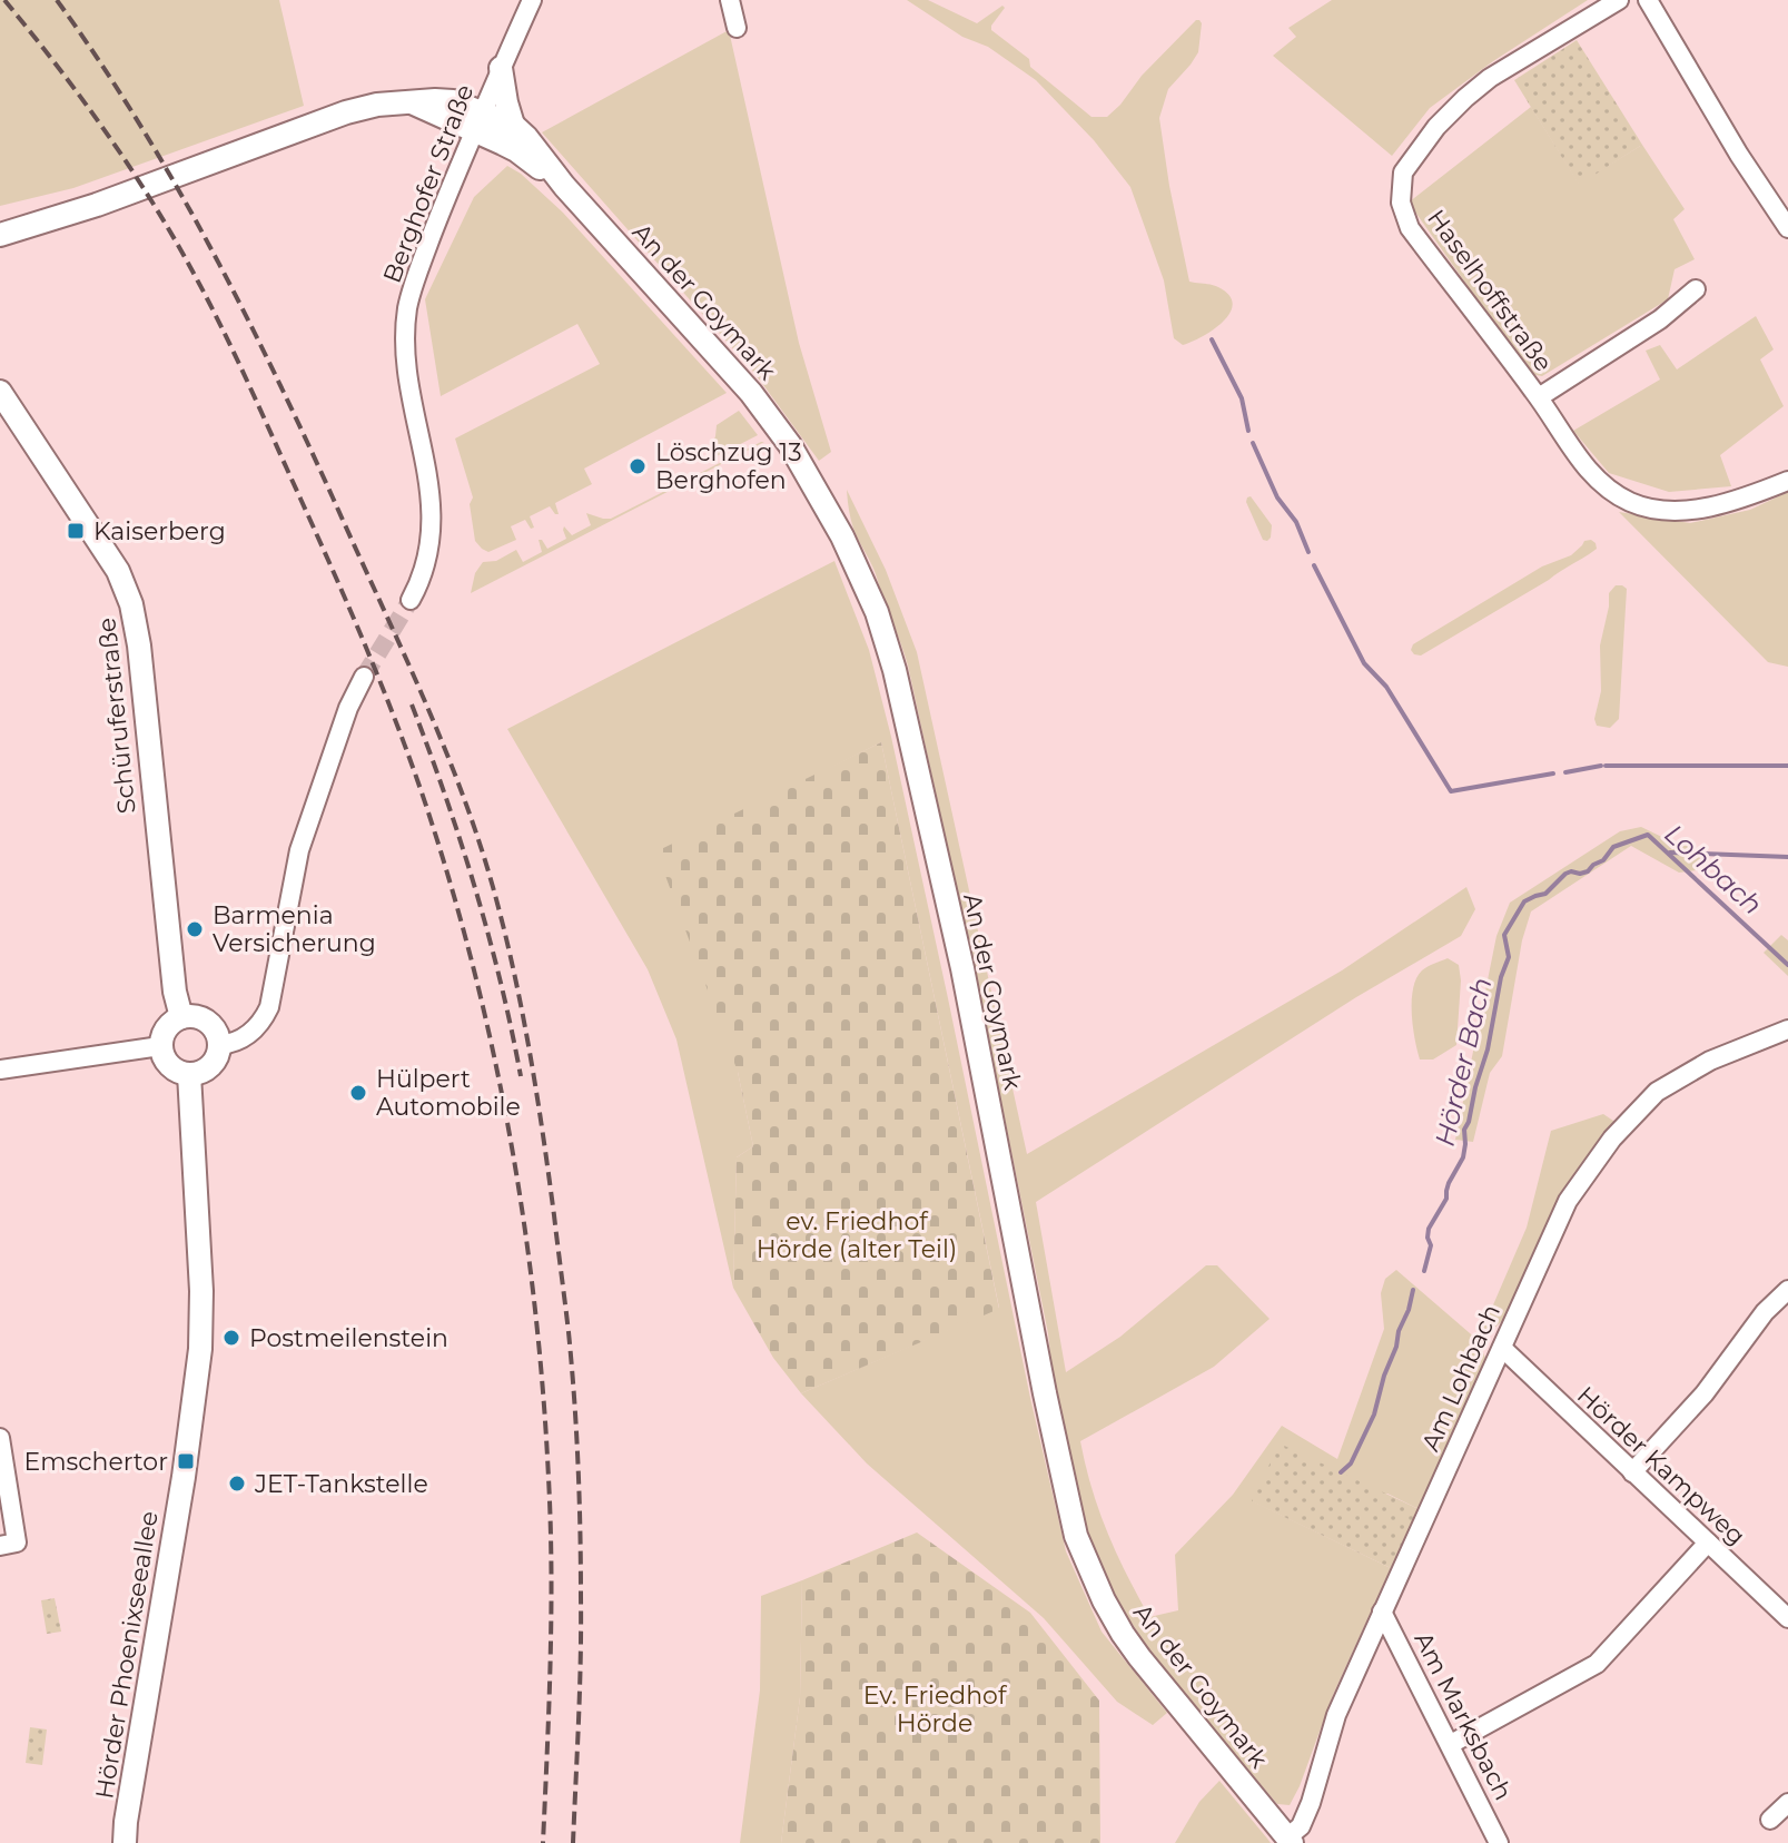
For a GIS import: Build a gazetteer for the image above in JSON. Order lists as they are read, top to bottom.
{
  "streets": {
    "main road": ["An der Goymark", "Schüruferstraße", "Hörder Phoenixseeallee"],
    "street": [
      "Berghofer Straße",
      "Haselhoffstraße",
      "Am Lohbach",
      "Hörder Kampweg",
      "Am Marksbach"
    ]
  },
  "crossings": [
    ["Berghofer Straße", "An der Goymark"],
    ["An der Goymark", "Am Lohbach"],
    ["Schüruferstraße", "Hörder Phoenixseeallee"],
    ["Am Lohbach", "Hörder Kampweg"],
    ["Am Lohbach", "Am Marksbach"]
  ],
  "water": ["Lohbach", "Hörder Bach"],
  "parks": ["ev. Friedhof Hörde (alter Teil)", "Ev. Friedhof Hörde"],
  "places": {
    "other": [
      "Löschzug 13 Berghofen",
      "Barmenia Versicherung",
      "Hülpert Automobile",
      "Postmeilenstein",
      "JET-Tankstelle"
    ],
    "transit": ["Kaiserberg", "Emschertor"]
  }
}
